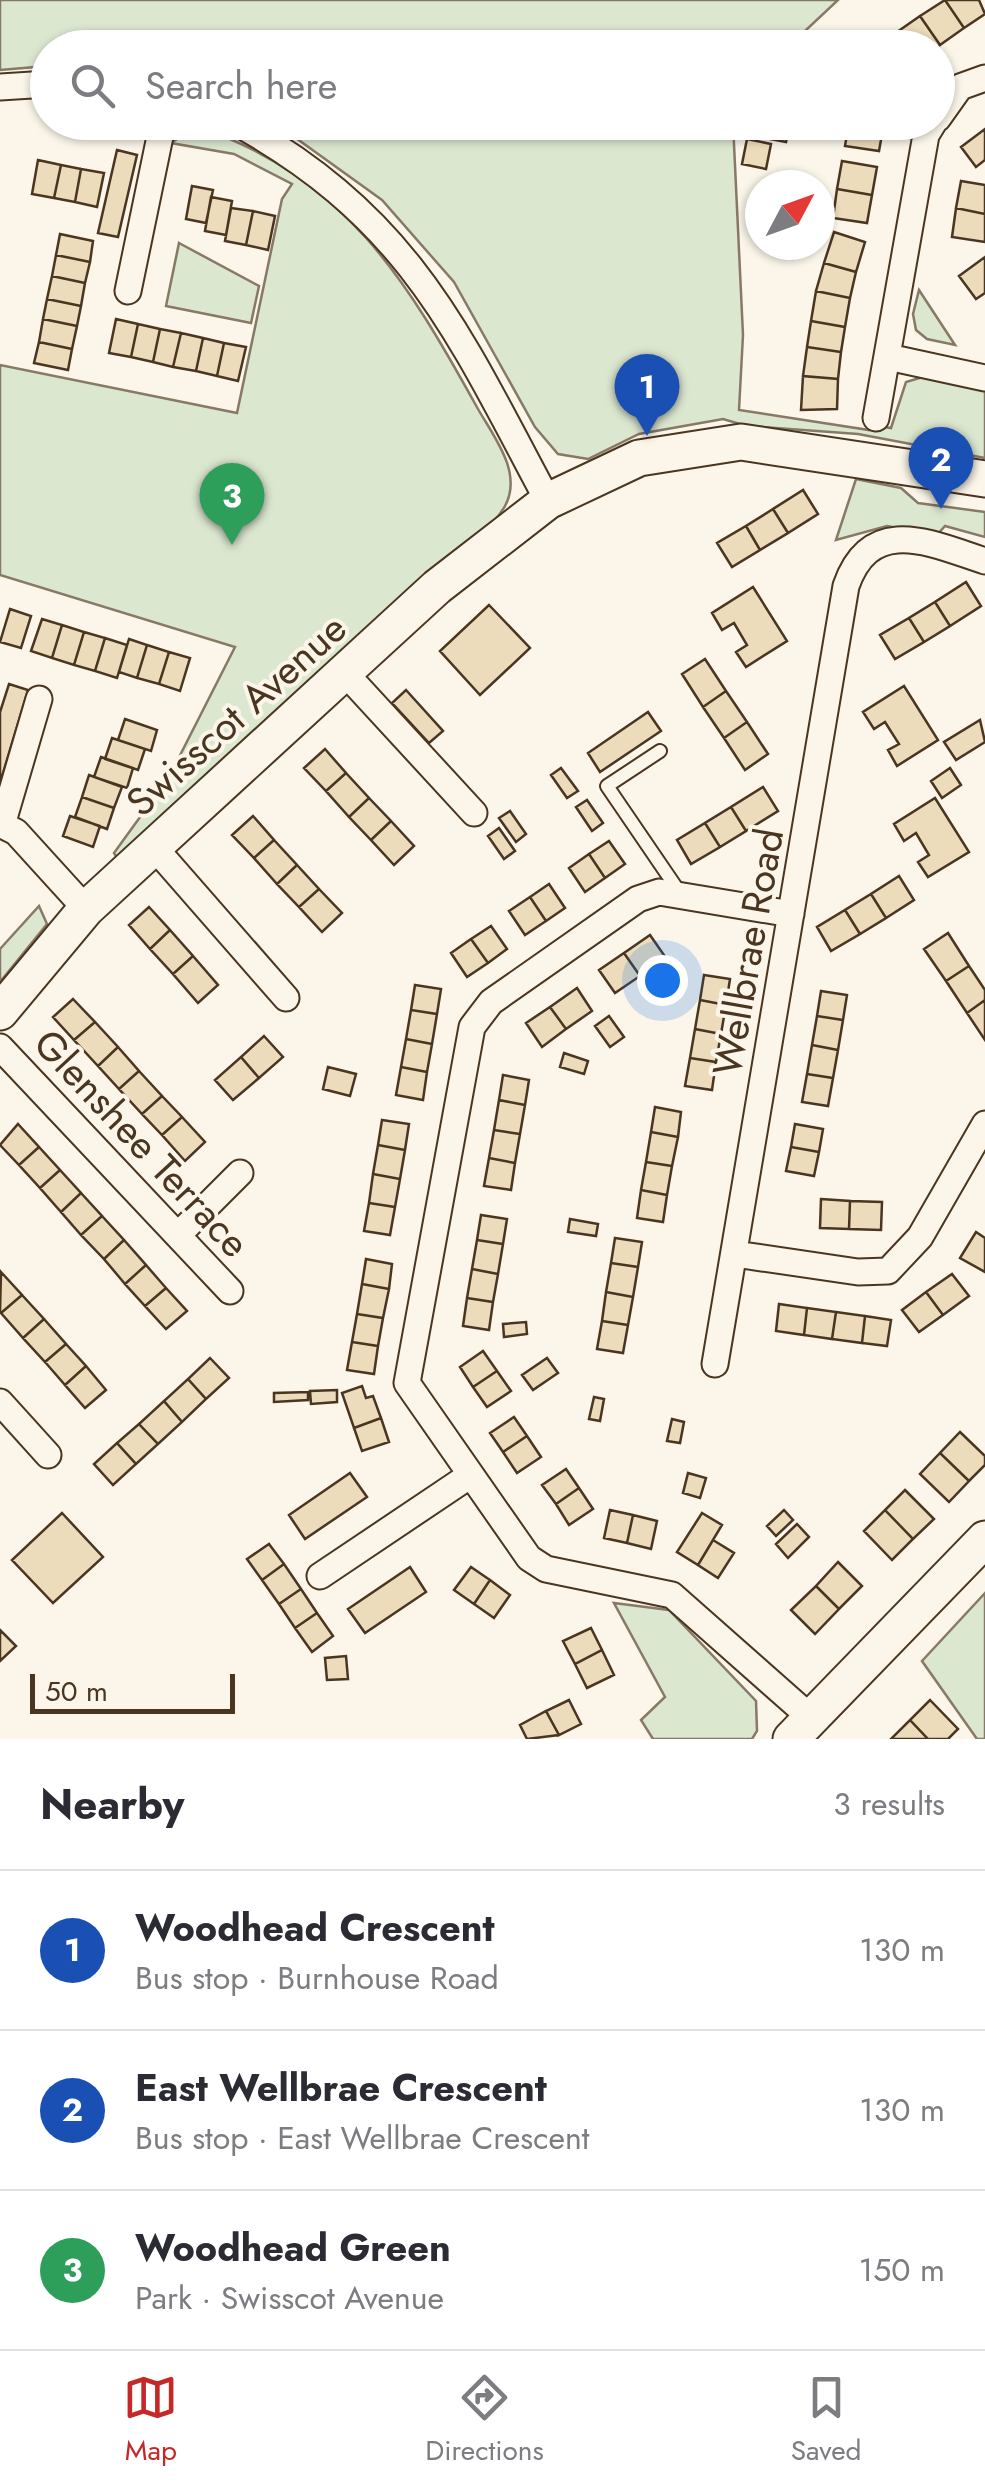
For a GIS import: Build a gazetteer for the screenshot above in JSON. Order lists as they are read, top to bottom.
{
  "streets": {
    "street": ["Swisscot Avenue", "Wellbrae Road", "Glenshee Terrace"]
  },
  "scale_bar": "50 m",
  "north": "top right",
  "page": {
    "search": "Search here",
    "pins": ["1", "2", "3"],
    "scale": "50 m",
    "heading": ["Nearby", "3 results"],
    "list": [
      {
        "mark": "1",
        "name": "Woodhead Crescent",
        "note": "Bus stop · Burnhouse Road",
        "value": "130 m"
      },
      {
        "mark": "2",
        "name": "East Wellbrae Crescent",
        "note": "Bus stop · East Wellbrae Crescent",
        "value": "130 m"
      },
      {
        "mark": "3",
        "name": "Woodhead Green",
        "note": "Park · Swisscot Avenue",
        "value": "150 m"
      }
    ],
    "nav": ["Map", "Directions", "Saved"]
  }
}
